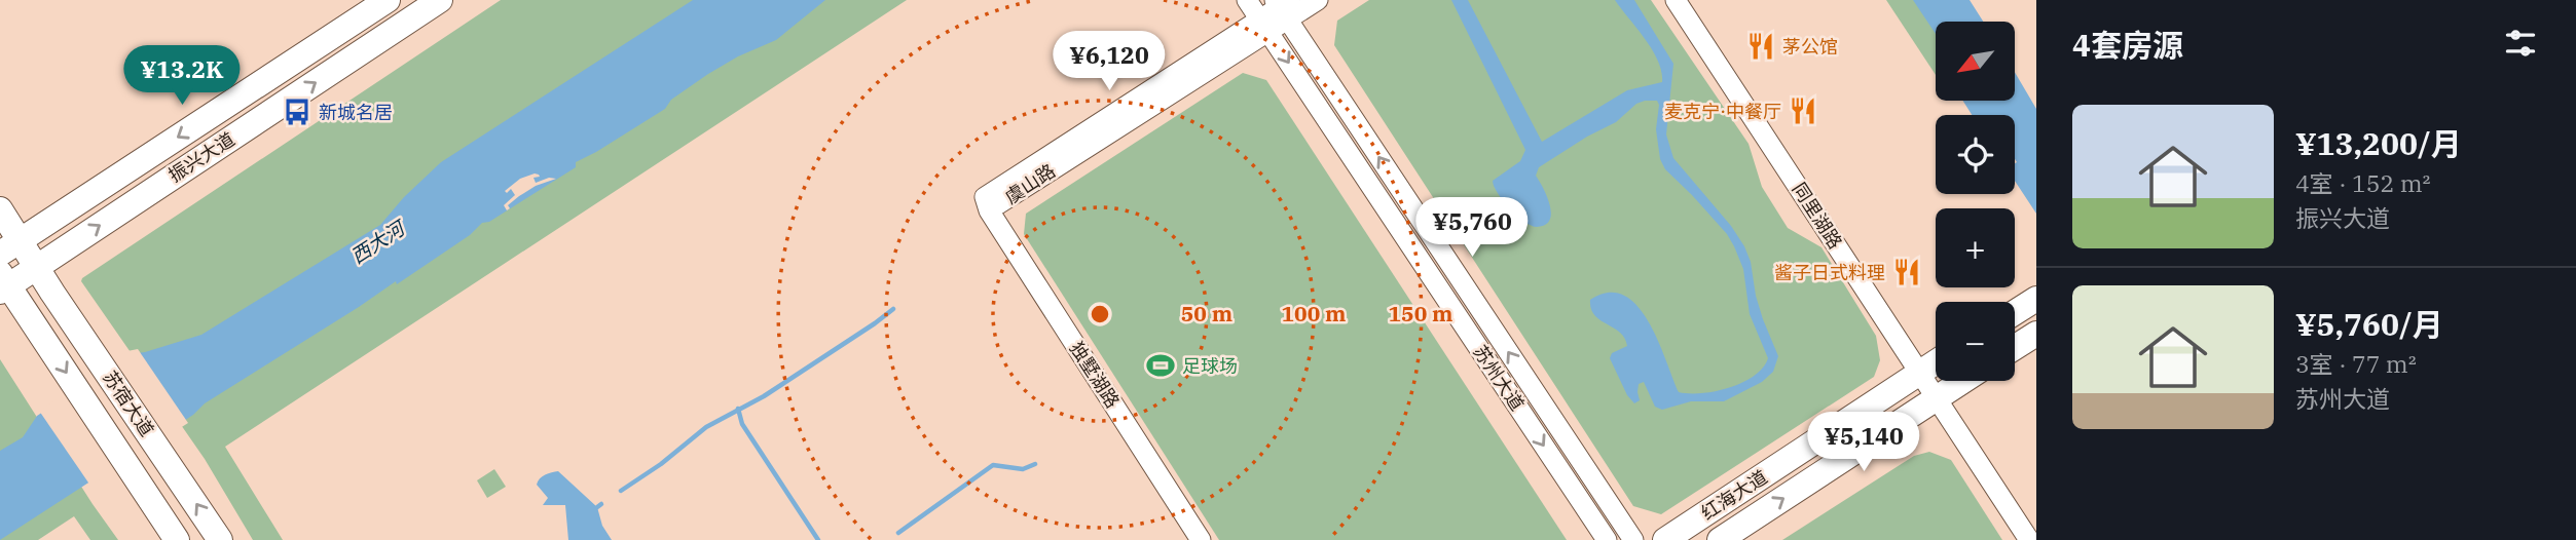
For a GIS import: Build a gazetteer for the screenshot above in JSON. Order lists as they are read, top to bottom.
{
  "streets": {
    "main road": ["振兴大道", "苏宿大道", "红海大道"],
    "street": [
      "虞山路",
      "同里湖路",
      "独墅湖路",
      "苏州大道"
    ]
  },
  "crossings": [
    ["振兴大道", "苏宿大道"],
    ["虞山路", "独墅湖路"],
    ["虞山路", "苏州大道"],
    ["同里湖路", "红海大道"]
  ],
  "water": ["西大河"],
  "places": {
    "restaurant": ["茅公馆", "麦克宁·中餐厅", "酱子日式料理"],
    "bus stop": ["新城名居"],
    "sports": ["足球场"]
  },
  "north": "bottom left",
  "page": {
    "heading": "4套房源",
    "map_buttons": ["+", "−"],
    "price": [
      "¥6,120",
      "¥13.2K",
      "¥5,760",
      "¥5,140"
    ],
    "list": [
      {
        "name": "¥13,200/月",
        "note": "4室 · 152 m² · 振兴大道"
      },
      {
        "name": "¥5,760/月",
        "note": "3室 · 77 m² · 苏州大道"
      }
    ]
  },
  "rings": ["50 m", "100 m", "150 m"]
}
